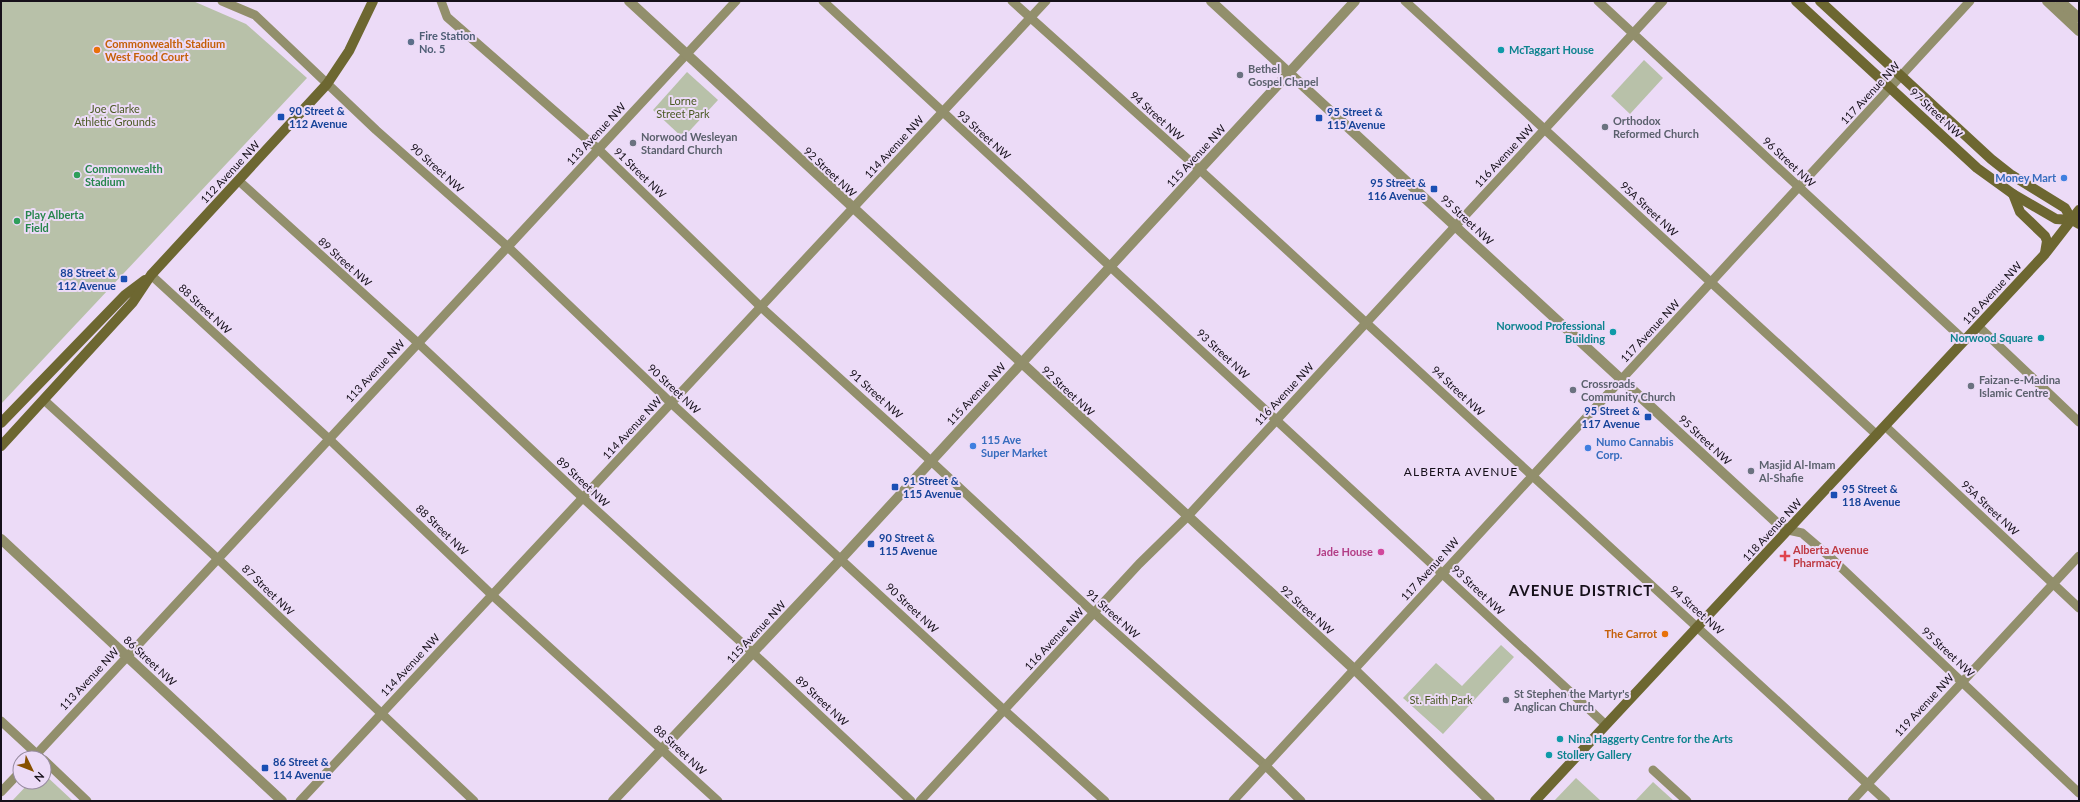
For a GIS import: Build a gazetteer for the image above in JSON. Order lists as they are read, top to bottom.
{
  "streets": {
    "main road": ["97 Street NW", "112 Avenue NW", "118 Avenue NW"],
    "street": [
      "117 Avenue NW",
      "94 Street NW",
      "113 Avenue NW",
      "93 Street NW",
      "114 Avenue NW",
      "115 Avenue NW",
      "116 Avenue NW",
      "96 Street NW",
      "90 Street NW",
      "92 Street NW",
      "91 Street NW",
      "95A Street NW",
      "95 Street NW",
      "89 Street NW",
      "88 Street NW",
      "87 Street NW",
      "86 Street NW",
      "119 Avenue NW"
    ]
  },
  "crossings": [
    ["117 Avenue NW", "97 Street NW"],
    ["117 Avenue NW", "94 Street NW"],
    ["117 Avenue NW", "93 Street NW"],
    ["117 Avenue NW", "96 Street NW"],
    ["117 Avenue NW", "92 Street NW"],
    ["117 Avenue NW", "91 Street NW"],
    ["117 Avenue NW", "95A Street NW"],
    ["117 Avenue NW", "95 Street NW"],
    ["97 Street NW", "118 Avenue NW"],
    ["94 Street NW", "114 Avenue NW"],
    ["94 Street NW", "115 Avenue NW"],
    ["94 Street NW", "116 Avenue NW"],
    ["94 Street NW", "118 Avenue NW"],
    ["94 Street NW", "119 Avenue NW"],
    ["113 Avenue NW", "90 Street NW"],
    ["113 Avenue NW", "92 Street NW"],
    ["113 Avenue NW", "91 Street NW"],
    ["113 Avenue NW", "89 Street NW"],
    ["113 Avenue NW", "88 Street NW"],
    ["113 Avenue NW", "87 Street NW"],
    ["113 Avenue NW", "86 Street NW"],
    ["93 Street NW", "114 Avenue NW"],
    ["93 Street NW", "115 Avenue NW"],
    ["93 Street NW", "116 Avenue NW"],
    ["93 Street NW", "118 Avenue NW"],
    ["114 Avenue NW", "90 Street NW"],
    ["114 Avenue NW", "92 Street NW"],
    ["114 Avenue NW", "91 Street NW"],
    ["114 Avenue NW", "89 Street NW"],
    ["114 Avenue NW", "88 Street NW"],
    ["114 Avenue NW", "87 Street NW"],
    ["115 Avenue NW", "90 Street NW"],
    ["115 Avenue NW", "92 Street NW"],
    ["115 Avenue NW", "91 Street NW"],
    ["115 Avenue NW", "95 Street NW"],
    ["115 Avenue NW", "89 Street NW"],
    ["115 Avenue NW", "88 Street NW"],
    ["116 Avenue NW", "96 Street NW"],
    ["116 Avenue NW", "90 Street NW"],
    ["116 Avenue NW", "92 Street NW"],
    ["116 Avenue NW", "91 Street NW"],
    ["116 Avenue NW", "95A Street NW"],
    ["116 Avenue NW", "95 Street NW"],
    ["96 Street NW", "118 Avenue NW"],
    ["90 Street NW", "112 Avenue NW"],
    ["112 Avenue NW", "89 Street NW"],
    ["112 Avenue NW", "88 Street NW"],
    ["112 Avenue NW", "87 Street NW"],
    ["95A Street NW", "118 Avenue NW"],
    ["95A Street NW", "119 Avenue NW"],
    ["95 Street NW", "118 Avenue NW"],
    ["95 Street NW", "119 Avenue NW"]
  ],
  "districts": ["ALBERTA AVENUE", "AVENUE DISTRICT"],
  "parks": ["Lorne Street Park", "Joe Clarke Athletic Grounds", "St. Faith Park"],
  "places": {
    "other": [
      "Fire Station No. 5",
      "Commonwealth Stadium West Food Court",
      "McTaggart House",
      "Bethel Gospel Chapel",
      "Orthodox Reformed Church",
      "Norwood Wesleyan Standard Church",
      "Commonwealth Stadium",
      "Money Mart",
      "Play Alberta Field",
      "Norwood Professional Building",
      "Norwood Square",
      "Faizan-e-Madina Islamic Centre",
      "Crossroads Community Church",
      "115 Ave Super Market",
      "Numo Cannabis Corp.",
      "Masjid Al-Imam Al-Shafie",
      "Jade House",
      "The Carrot",
      "St Stephen the Martyr's Anglican Church",
      "Nina Haggerty Centre for the Arts",
      "Stollery Gallery"
    ],
    "transit": [
      "90 Street & 112 Avenue",
      "95 Street & 115 Avenue",
      "95 Street & 116 Avenue",
      "88 Street & 112 Avenue",
      "95 Street & 117 Avenue",
      "91 Street & 115 Avenue",
      "95 Street & 118 Avenue",
      "90 Street & 115 Avenue",
      "86 Street & 114 Avenue"
    ],
    "health": ["Alberta Avenue Pharmacy"]
  },
  "north": "bottom right"
}
